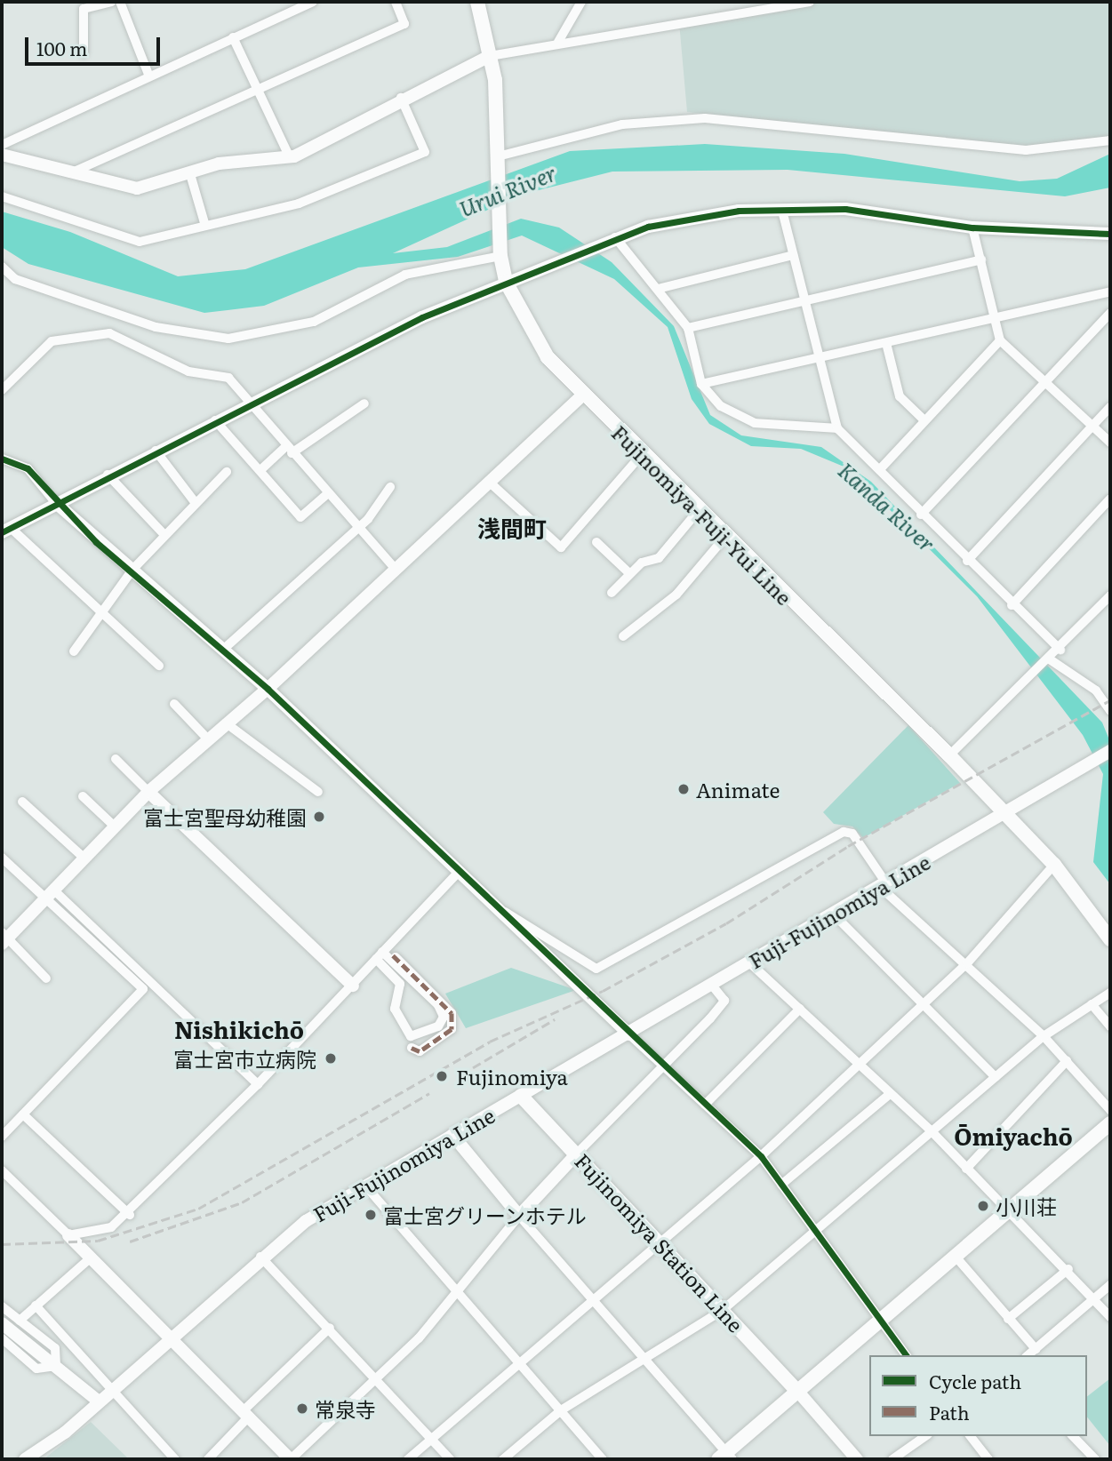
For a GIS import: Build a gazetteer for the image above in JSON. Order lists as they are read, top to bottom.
{
  "streets": {
    "main road": ["Fujinomiya-Fuji-Yui Line", "Fujinomiya Station Line"],
    "street": ["Fuji-Fujinomiya Line"]
  },
  "crossings": [
    ["Fujinomiya-Fuji-Yui Line", "Fuji-Fujinomiya Line"],
    ["Fuji-Fujinomiya Line", "Fujinomiya Station Line"]
  ],
  "districts": ["浅間町", "Nishikichō", "Ōmiyachō"],
  "water": ["Urui River", "Kanda River"],
  "places": [
    "Animate",
    "富士宮聖母幼稚園",
    "富士宮市立病院",
    "Fujinomiya",
    "小川荘",
    "富士宮グリーンホテル",
    "常泉寺"
  ],
  "legend": ["Cycle path", "Path"],
  "scale_bar": "100 m"
}
